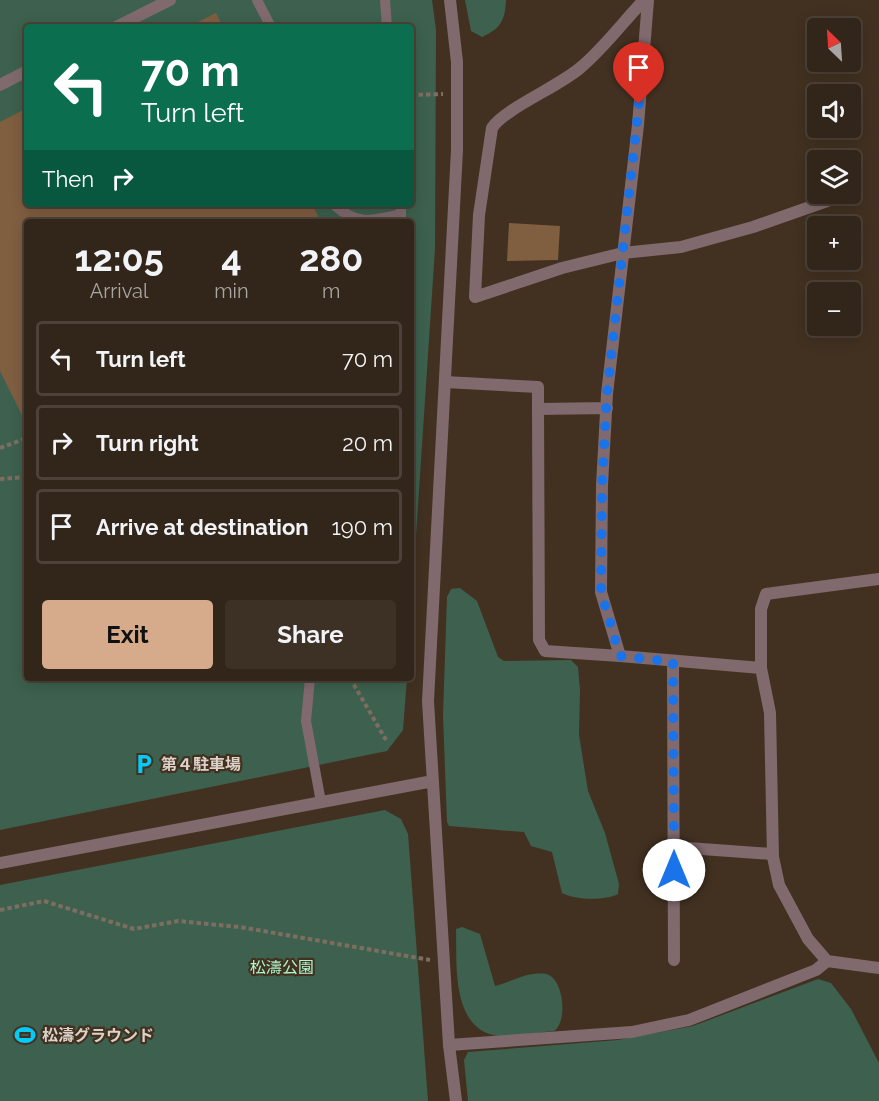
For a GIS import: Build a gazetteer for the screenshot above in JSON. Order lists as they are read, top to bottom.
{
  "parks": ["松濤公園"],
  "places": {
    "parking": ["第４駐車場"],
    "sports": ["松濤グラウンド"]
  },
  "north": "top left",
  "page": {
    "map_buttons": ["+", "−"],
    "turn": ["70 m", "Turn left"],
    "then": "Then",
    "eta": [
      "12:05",
      "Arrival",
      "4",
      "min",
      "280",
      "m"
    ],
    "list": [
      {
        "name": "Turn left",
        "value": "70 m"
      },
      {
        "name": "Turn right",
        "value": "20 m"
      },
      {
        "name": "Arrive at destination",
        "value": "190 m"
      }
    ],
    "buttons": ["Exit", "Share"]
  }
}
